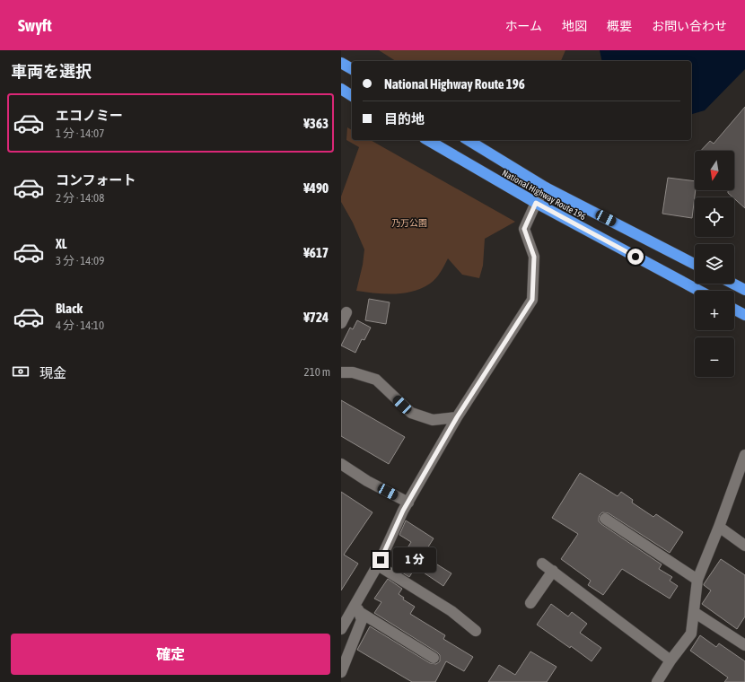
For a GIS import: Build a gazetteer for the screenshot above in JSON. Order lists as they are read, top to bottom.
{
  "streets": {
    "highway": ["National Highway Route 196"]
  },
  "parks": ["乃万公園"],
  "north": "bottom",
  "page": {
    "header": "Swyft",
    "nav": [
      "ホーム",
      "地図",
      "概要",
      "お問い合わせ"
    ],
    "heading": "車両を選択",
    "banner": ["National Highway Route 196", "目的地"],
    "list": [
      {
        "name": "エコノミー",
        "note": "1 分 · 14:07",
        "value": "¥363"
      },
      {
        "name": "コンフォート",
        "note": "2 分 · 14:08",
        "value": "¥490"
      },
      {
        "name": "XL",
        "note": "3 分 · 14:09",
        "value": "¥617"
      },
      {
        "name": "Black",
        "note": "4 分 · 14:10",
        "value": "¥724"
      }
    ],
    "map_buttons": ["+", "−"],
    "pay": ["現金", "210 m"],
    "bubble": "1 分",
    "buttons": "確定"
  }
}
